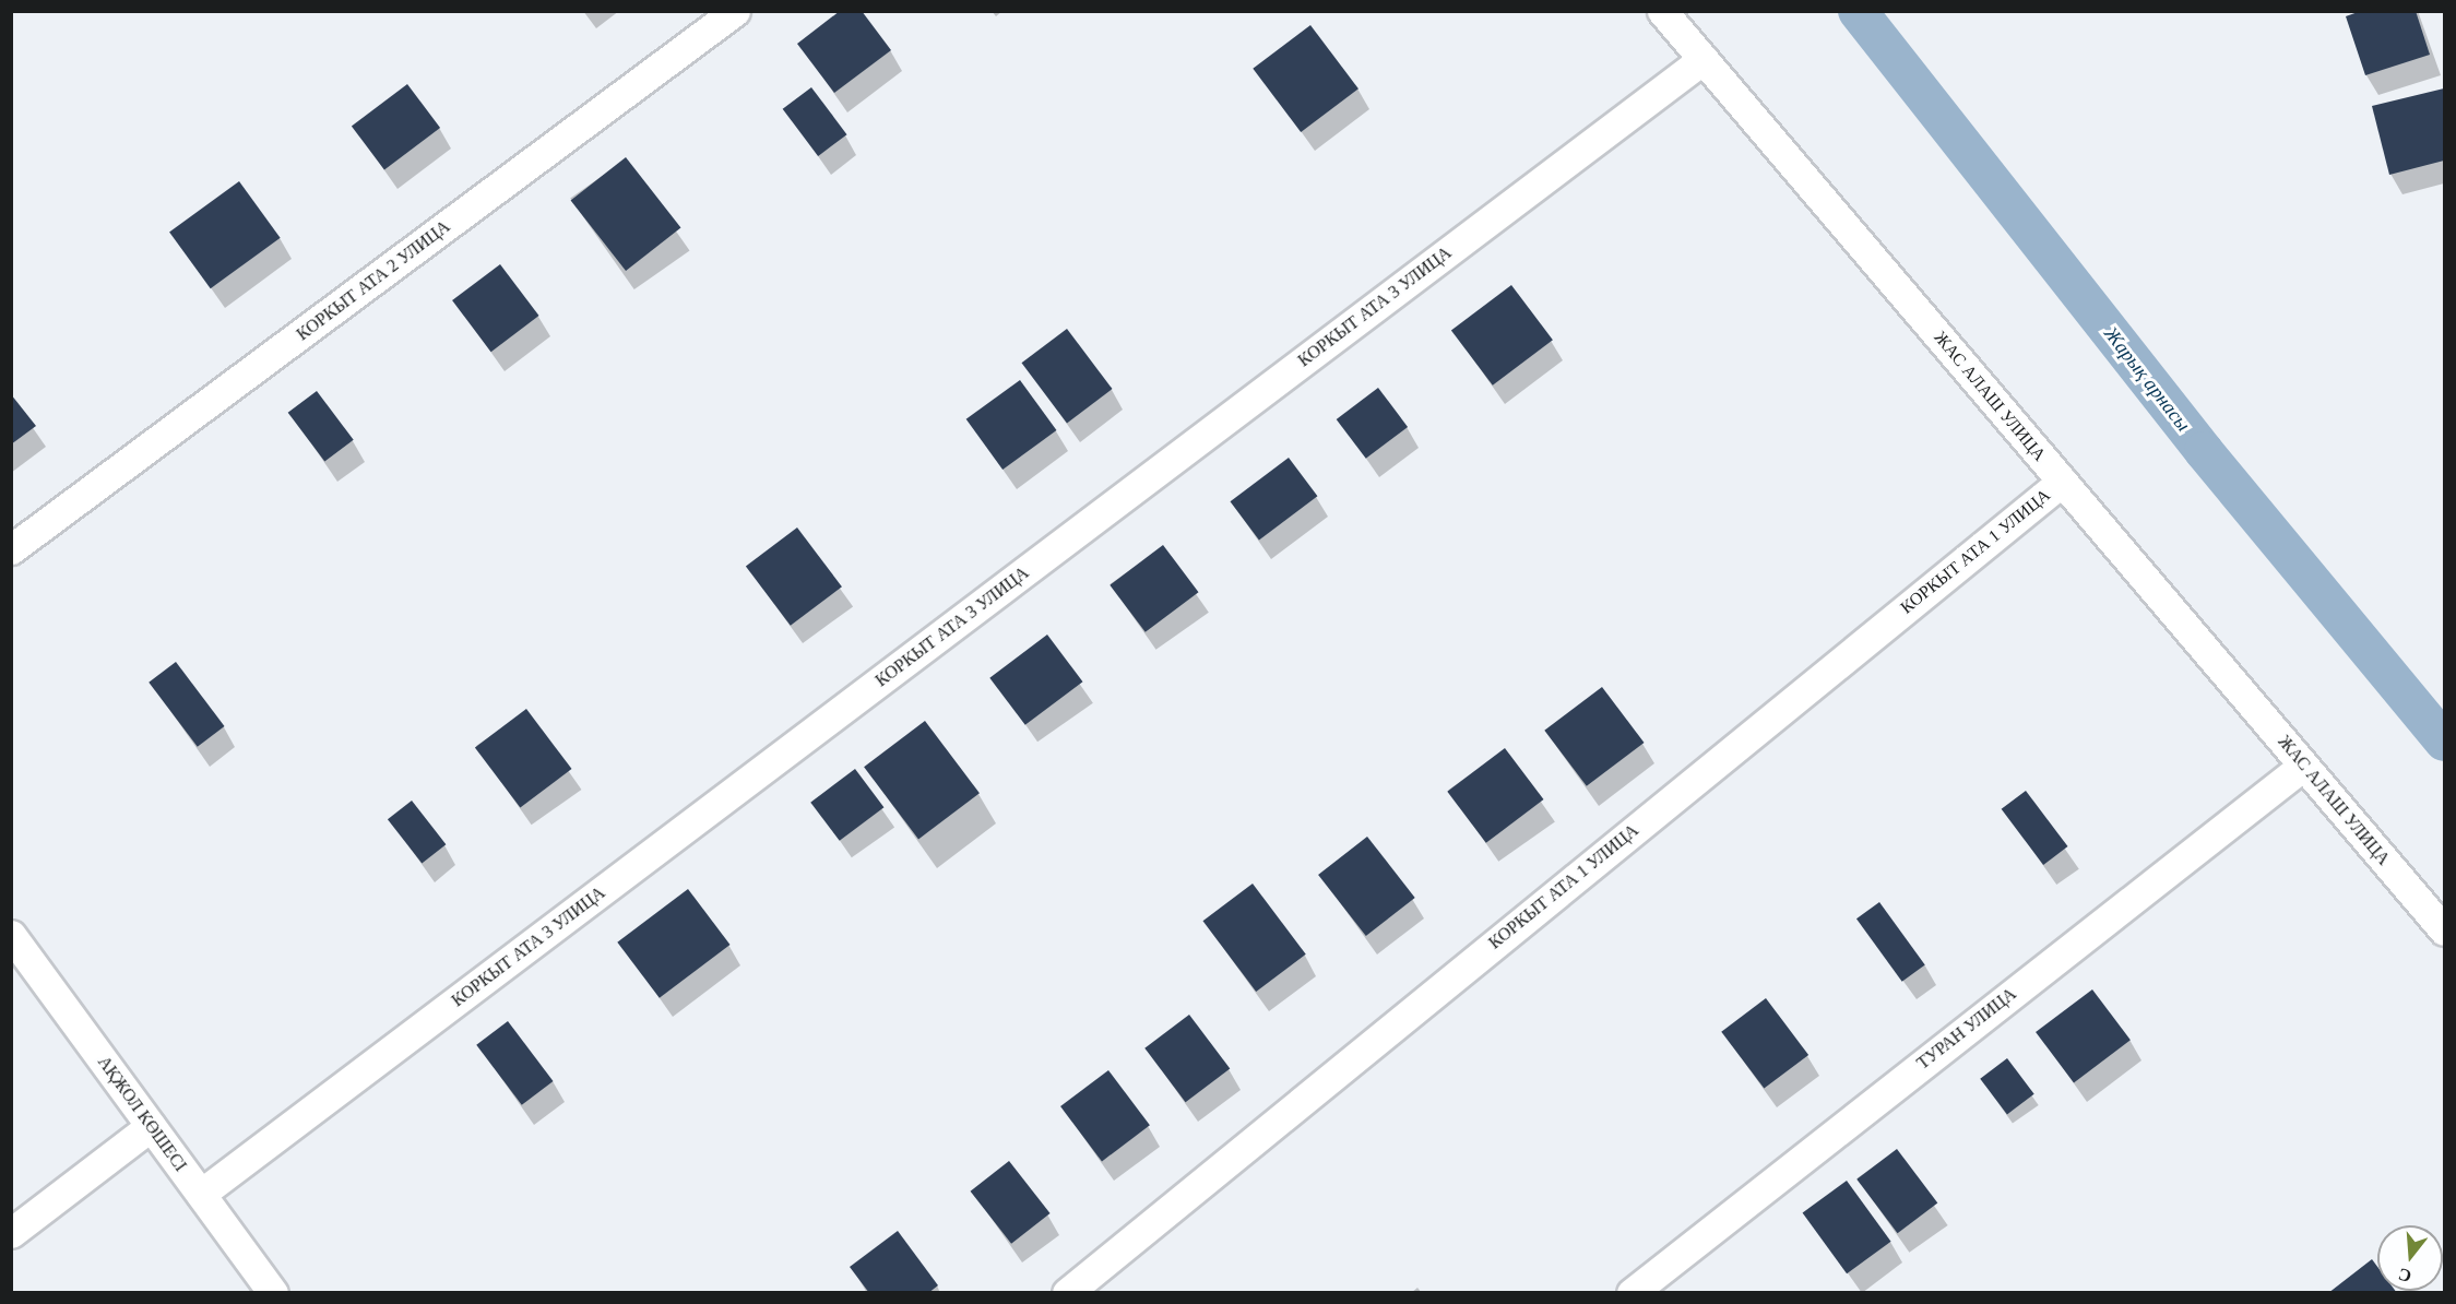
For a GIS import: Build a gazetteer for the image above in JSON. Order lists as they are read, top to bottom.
{
  "streets": {
    "street": [
      "КОРКЫТ АТА 2 УЛИЦА",
      "КОРКЫТ АТА 3 УЛИЦА",
      "ЖАС АЛАШ УЛИЦА",
      "КОРКЫТ АТА 1 УЛИЦА",
      "ТУРАН УЛИЦА",
      "АҚЖОЛ КӨШЕСІ"
    ]
  },
  "crossings": [
    ["КОРКЫТ АТА 3 УЛИЦА", "ЖАС АЛАШ УЛИЦА"],
    ["КОРКЫТ АТА 3 УЛИЦА", "АҚЖОЛ КӨШЕСІ"],
    ["ЖАС АЛАШ УЛИЦА", "КОРКЫТ АТА 1 УЛИЦА"],
    ["ЖАС АЛАШ УЛИЦА", "ТУРАН УЛИЦА"]
  ],
  "water": ["Жарық арнасы"],
  "north": "bottom"
}
